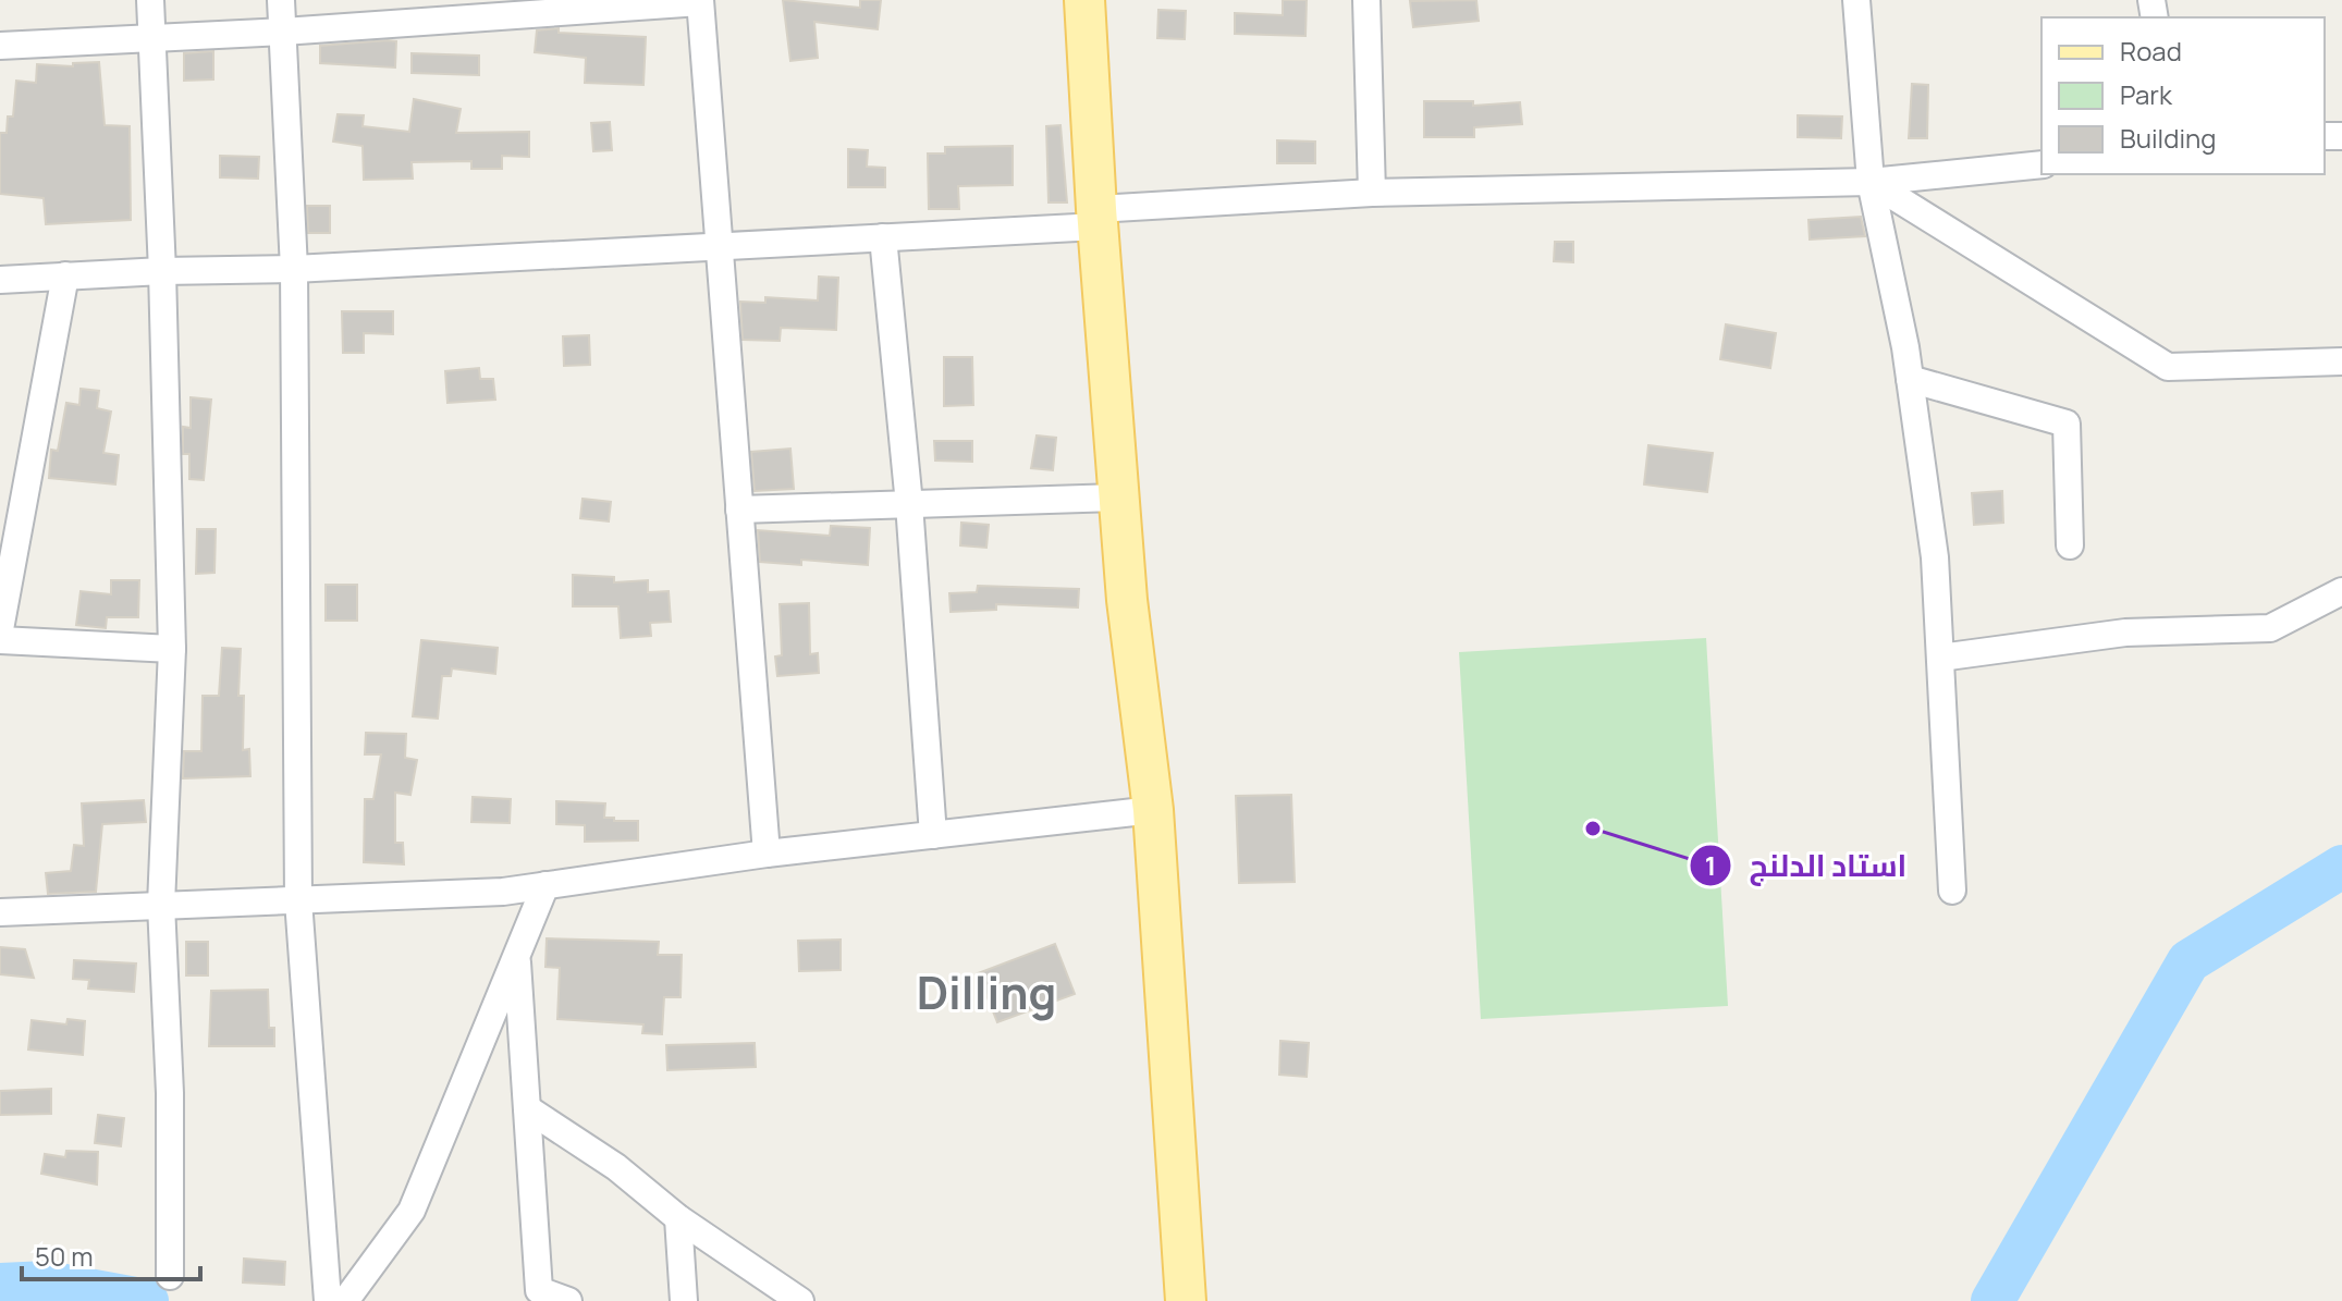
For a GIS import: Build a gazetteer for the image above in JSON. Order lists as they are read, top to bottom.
{
  "districts": ["Dilling"],
  "places": ["استاد الدلنج"],
  "legend": ["Road", "Park", "Building"],
  "scale_bar": "50 m"
}
